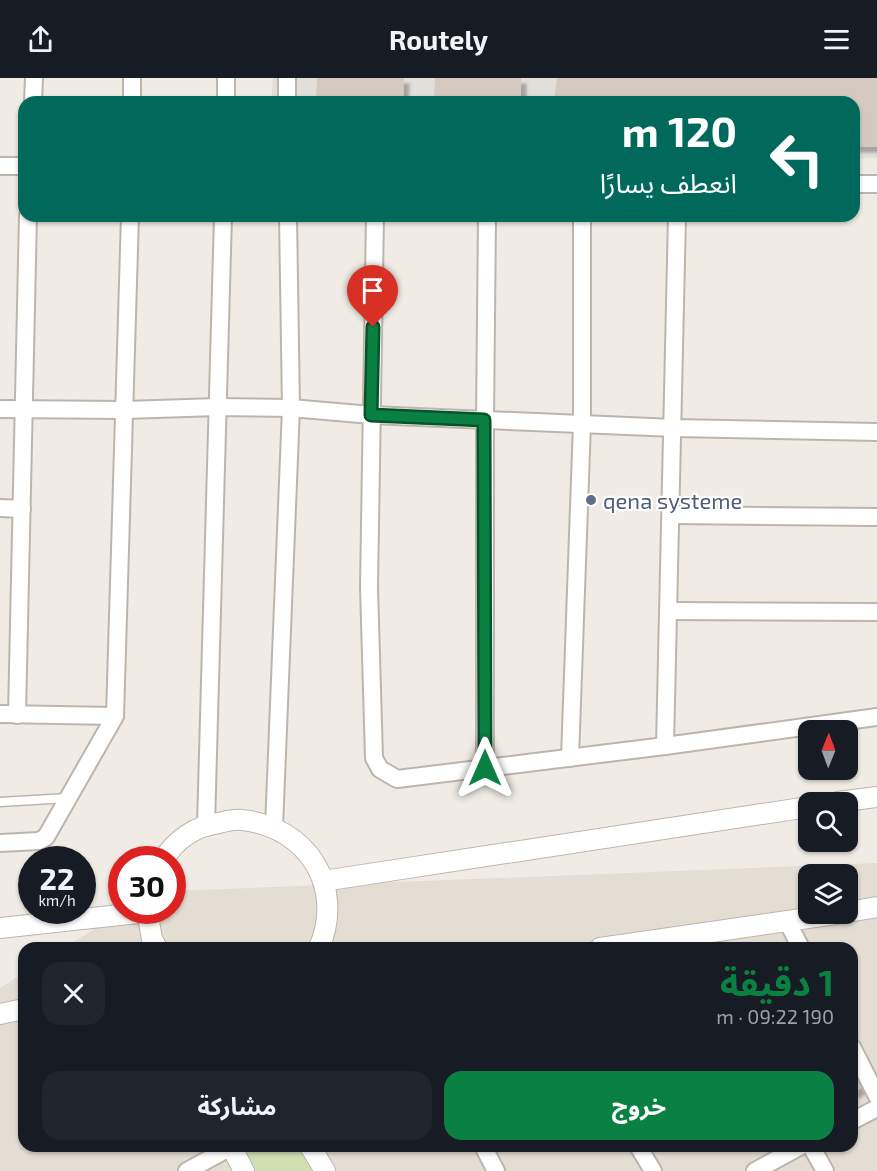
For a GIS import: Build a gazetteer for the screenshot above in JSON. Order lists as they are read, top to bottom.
{
  "places": ["qena systeme"],
  "north": "top",
  "page": {
    "header": "Routely",
    "turn": ["120 m", "انعطف يسارًا"],
    "speed": "22 km/h",
    "limit": "30",
    "heading": ["1 دقيقة", "190 m · 09:22"],
    "buttons": ["خروج", "مشاركة"]
  }
}
